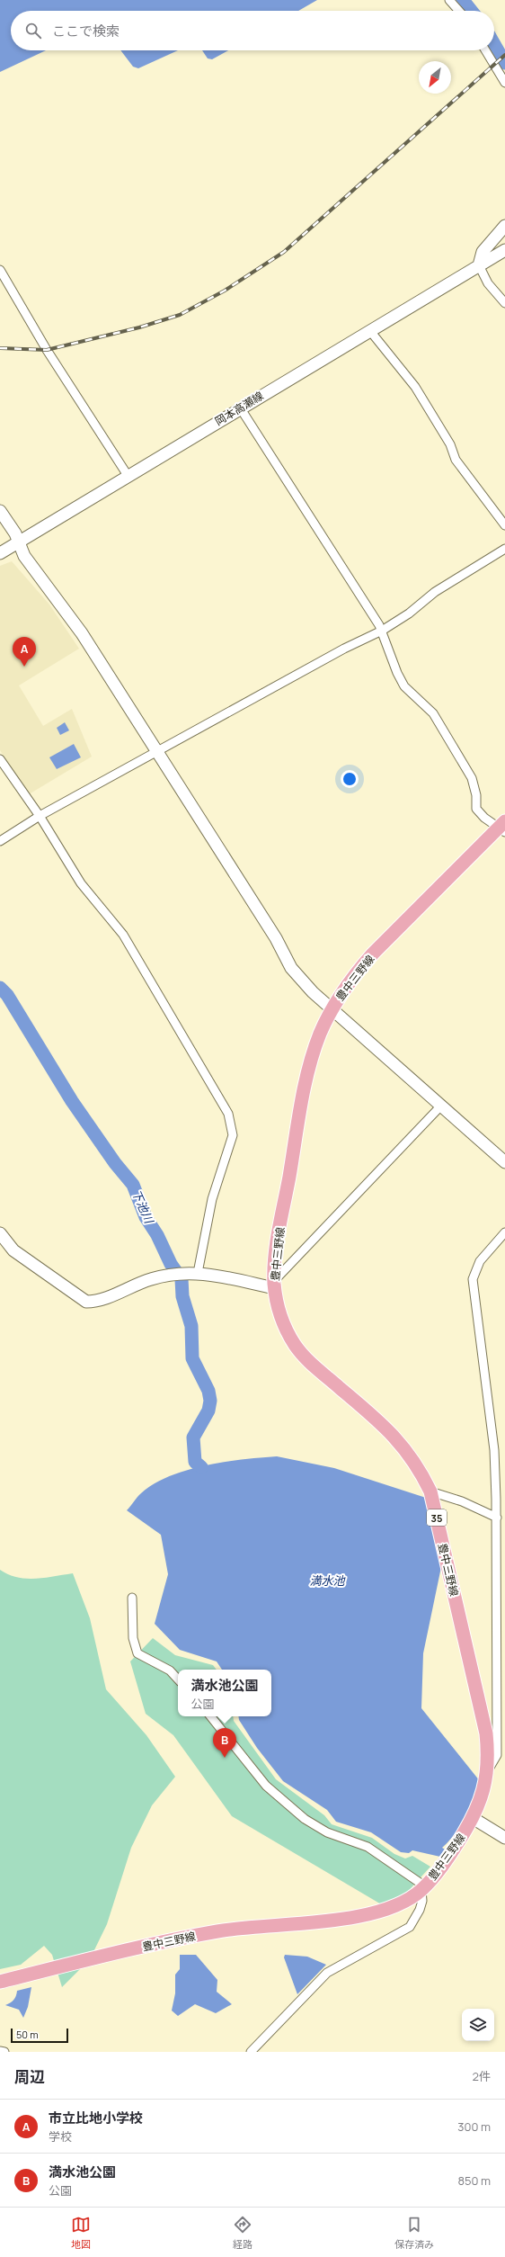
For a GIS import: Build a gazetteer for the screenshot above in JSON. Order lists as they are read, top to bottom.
{
  "streets": {
    "main road": ["豊中三野線", "35"],
    "street": ["岡本高瀬線"]
  },
  "water": ["下池川", "満水池"],
  "scale_bar": "50 m",
  "north": "bottom left",
  "page": {
    "search": "ここで検索",
    "pins": ["A", "B"],
    "popup": ["満水池公園", "公園"],
    "scale": "50 m",
    "heading": ["周辺", "2件"],
    "list": [
      {
        "mark": "A",
        "name": "市立比地小学校",
        "note": "学校",
        "value": "300 m"
      },
      {
        "mark": "B",
        "name": "満水池公園",
        "note": "公園",
        "value": "850 m"
      }
    ],
    "nav": ["地図", "経路", "保存済み"]
  }
}
